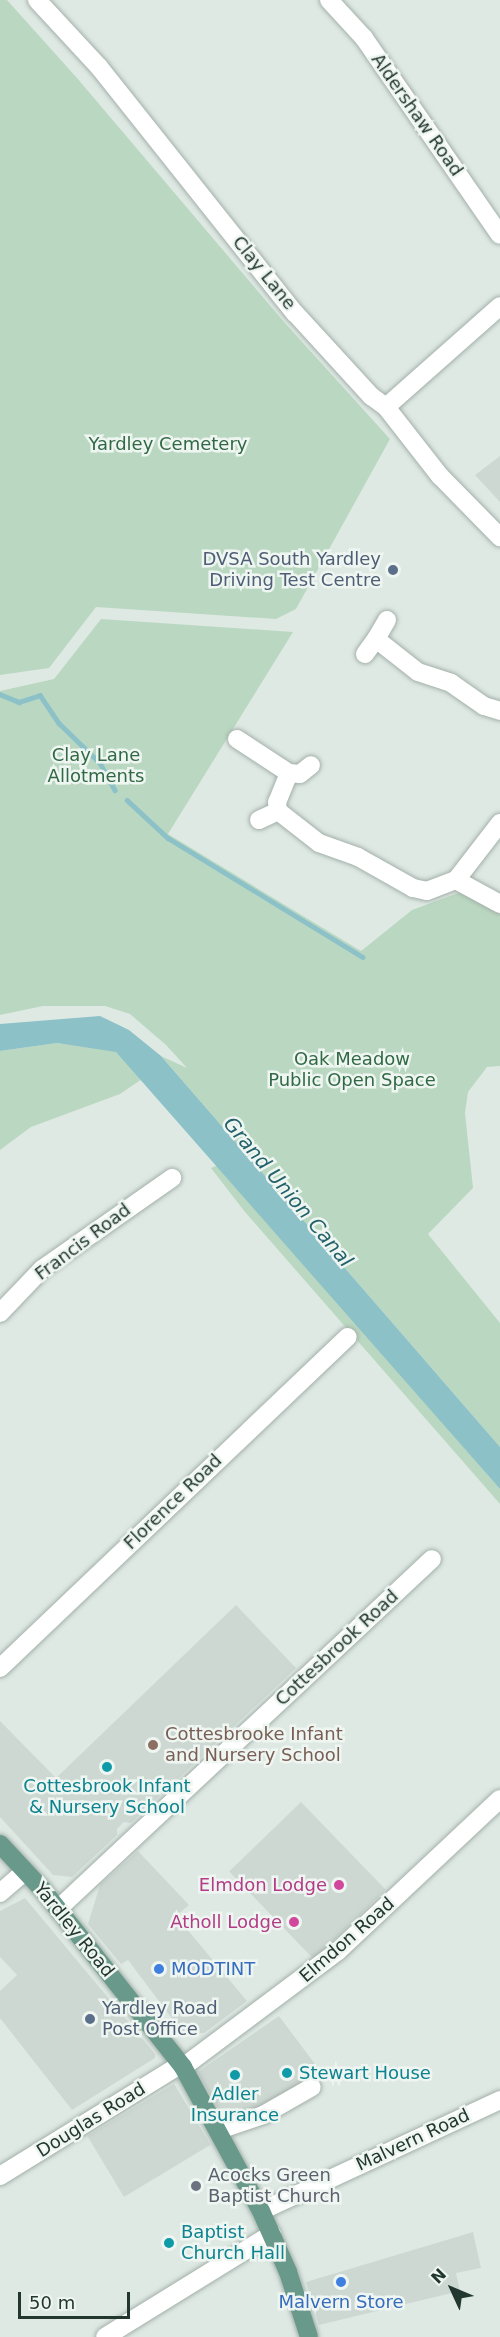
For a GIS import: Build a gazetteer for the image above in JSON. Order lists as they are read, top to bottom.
{
  "streets": {
    "main road": ["Yardley Road"],
    "street": [
      "Aldershaw Road",
      "Clay Lane",
      "Francis Road",
      "Florence Road",
      "Cottesbrook Road",
      "Elmdon Road",
      "Douglas Road",
      "Malvern Road"
    ]
  },
  "crossings": [
    ["Cottesbrook Road", "Yardley Road"],
    ["Yardley Road", "Elmdon Road"],
    ["Yardley Road", "Douglas Road"],
    ["Yardley Road", "Malvern Road"],
    ["Elmdon Road", "Douglas Road"]
  ],
  "water": ["Grand Union Canal"],
  "parks": ["Yardley Cemetery", "Clay Lane Allotments", "Oak Meadow Public Open Space"],
  "places": [
    "DVSA South Yardley Driving Test Centre",
    "Cottesbrooke Infant and Nursery School",
    "Cottesbrook Infant & Nursery School",
    "Elmdon Lodge",
    "Atholl Lodge",
    "MODTINT",
    "Yardley Road Post Office",
    "Stewart House",
    "Adler Insurance",
    "Acocks Green Baptist Church",
    "Baptist Church Hall",
    "Malvern Store"
  ],
  "scale_bar": "50 m",
  "north": "top left"
}
